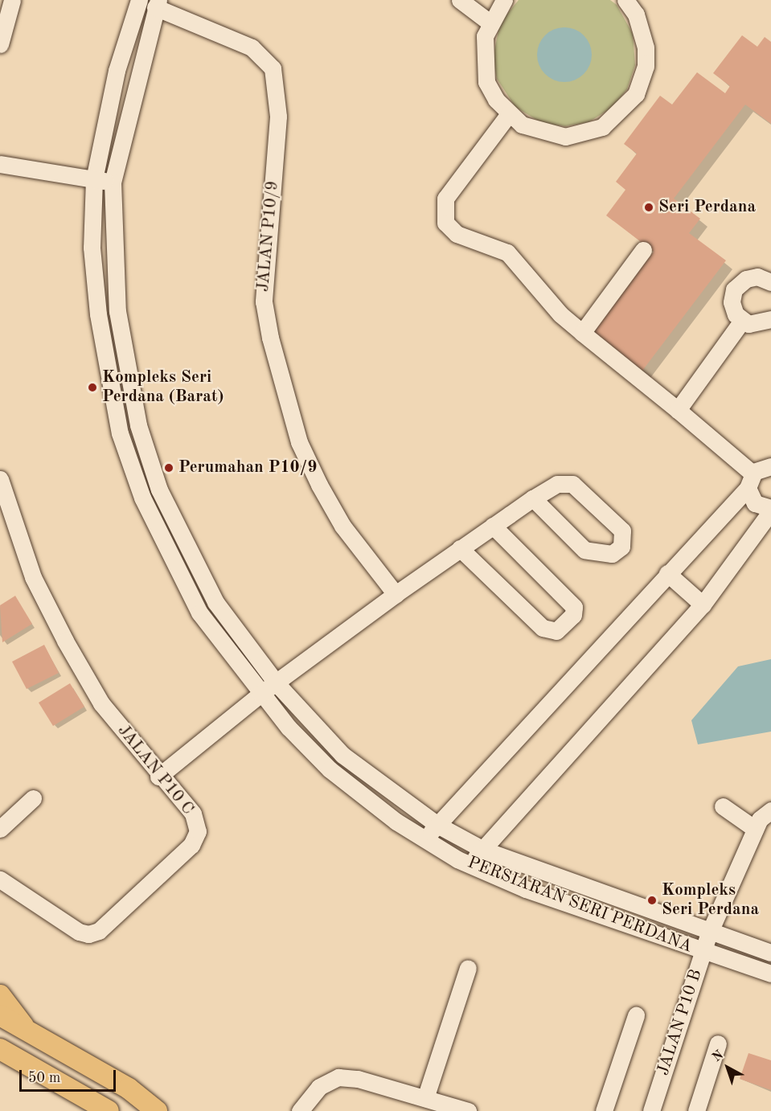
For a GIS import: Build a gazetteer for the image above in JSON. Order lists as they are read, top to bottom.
{
  "streets": {
    "street": [
      "JALAN P10/9",
      "JALAN P10 C",
      "PERSIARAN SERI PERDANA",
      "JALAN P10 B"
    ]
  },
  "crossings": [
    ["JALAN P10/9", "PERSIARAN SERI PERDANA"],
    ["PERSIARAN SERI PERDANA", "JALAN P10 B"]
  ],
  "places": [
    "Seri Perdana",
    "Kompleks Seri Perdana (Barat)",
    "Perumahan P10/9",
    "Kompleks Seri Perdana"
  ],
  "scale_bar": "50 m",
  "north": "top left"
}
